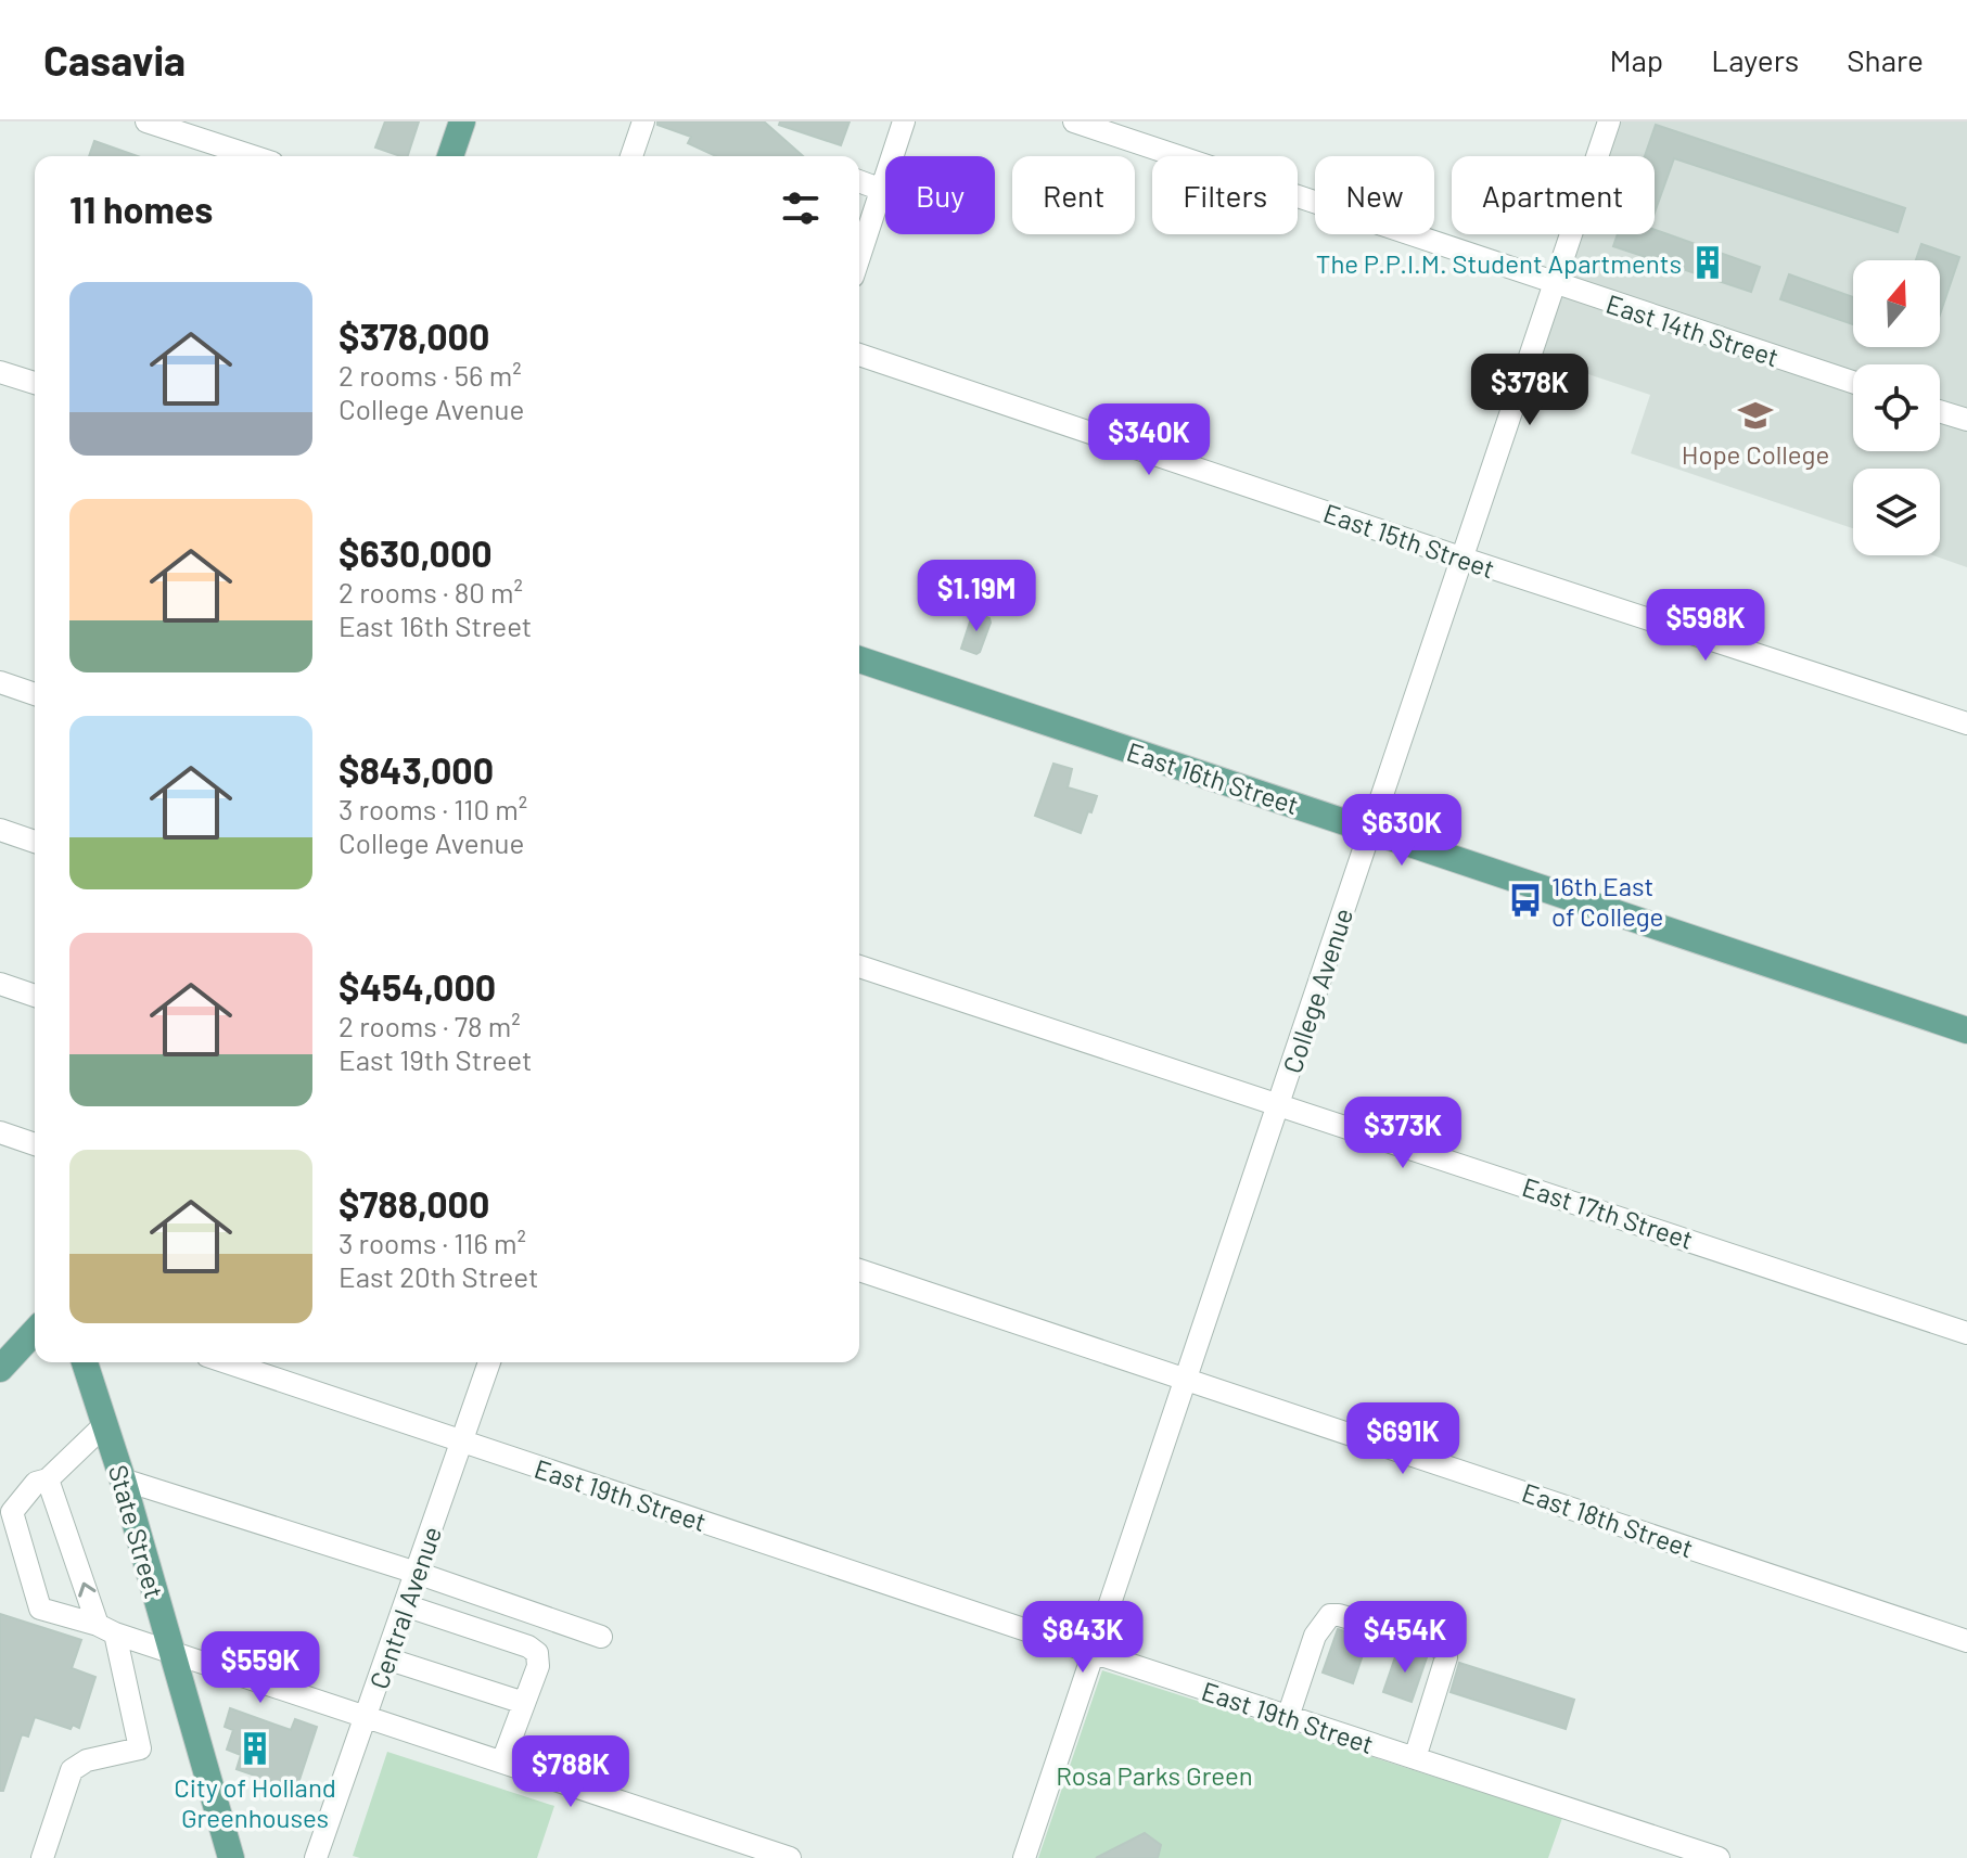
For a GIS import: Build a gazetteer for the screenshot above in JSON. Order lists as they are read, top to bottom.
{
  "streets": {
    "main road": ["East 16th Street", "State Street"],
    "street": [
      "East 14th Street",
      "East 15th Street",
      "College Avenue",
      "East 17th Street",
      "East 19th Street",
      "East 18th Street",
      "Central Avenue"
    ]
  },
  "crossings": [
    ["East 14th Street", "College Avenue"],
    ["East 15th Street", "College Avenue"],
    ["East 16th Street", "College Avenue"],
    ["College Avenue", "East 17th Street"],
    ["College Avenue", "East 19th Street"],
    ["College Avenue", "East 18th Street"],
    ["East 19th Street", "Central Avenue"]
  ],
  "parks": ["Rosa Parks Green"],
  "places": {
    "building": ["The P.P.I.M. Student Apartments", "City of Holland Greenhouses"],
    "school or university": ["Hope College"],
    "bus stop": ["16th East of College"]
  },
  "north": "top",
  "page": {
    "header": "Casavia",
    "nav": ["Map", "Layers", "Share"],
    "chip": [
      "Buy",
      "Rent",
      "Filters",
      "New",
      "Apartment"
    ],
    "heading": "11 homes",
    "list": [
      {
        "name": "$378,000",
        "note": "2 rooms · 56 m² · College Avenue"
      },
      {
        "name": "$630,000",
        "note": "2 rooms · 80 m² · East 16th Street"
      },
      {
        "name": "$843,000",
        "note": "3 rooms · 110 m² · College Avenue"
      },
      {
        "name": "$454,000",
        "note": "2 rooms · 78 m² · East 19th Street"
      },
      {
        "name": "$788,000",
        "note": "3 rooms · 116 m² · East 20th Street"
      }
    ],
    "price": [
      "$378K",
      "$340K",
      "$1.19M",
      "$598K",
      "$630K",
      "$373K",
      "$691K",
      "$843K",
      "$454K",
      "$559K",
      "$788K"
    ]
  }
}
